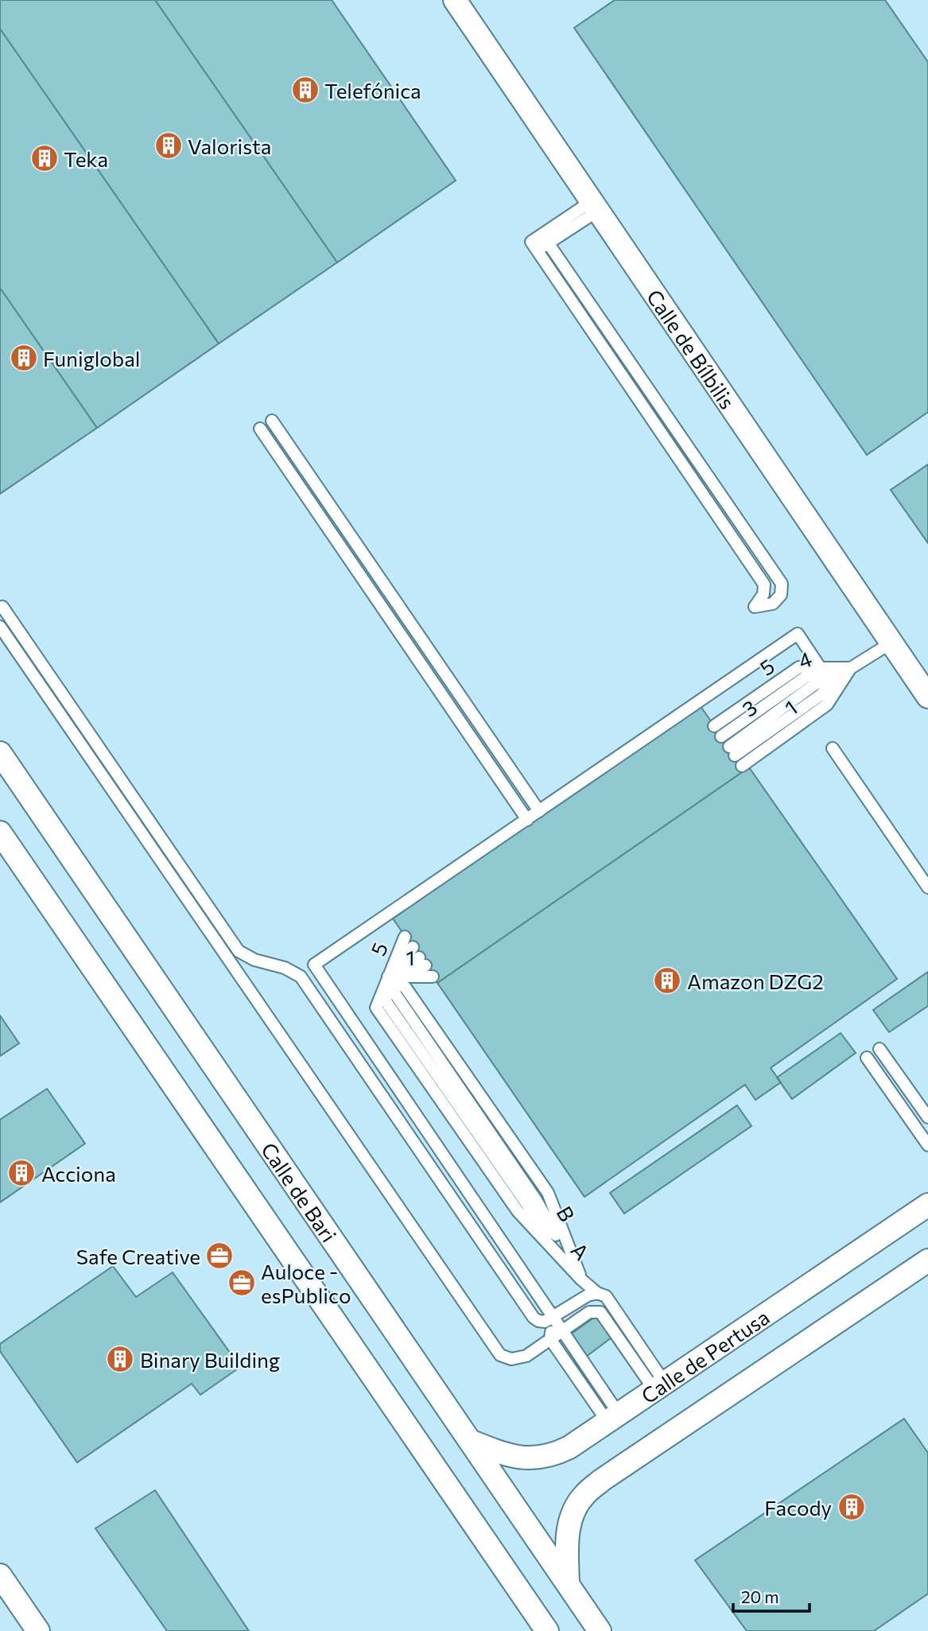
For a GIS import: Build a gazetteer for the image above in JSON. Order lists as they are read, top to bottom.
{
  "streets": {
    "street": ["Calle de Bílbilis", "Calle de Bari", "Calle de Pertusa"],
    "lane": [
      "4",
      "5",
      "1",
      "B",
      "A"
    ]
  },
  "crossings": [
    ["4", "5"],
    ["4", "1"],
    ["5", "1"],
    ["5", "B"],
    ["5", "A"],
    ["1", "B"],
    ["1", "A"],
    ["Calle de Bari", "Calle de Pertusa"],
    ["B", "A"]
  ],
  "places": {
    "building": [
      "Telefónica",
      "Valorista",
      "Teka",
      "Funiglobal",
      "Amazon DZG2",
      "Acciona",
      "Binary Building",
      "Facody"
    ],
    "office": ["Safe Creative", "Auloce - esPublico"]
  },
  "scale_bar": "20 m"
}
